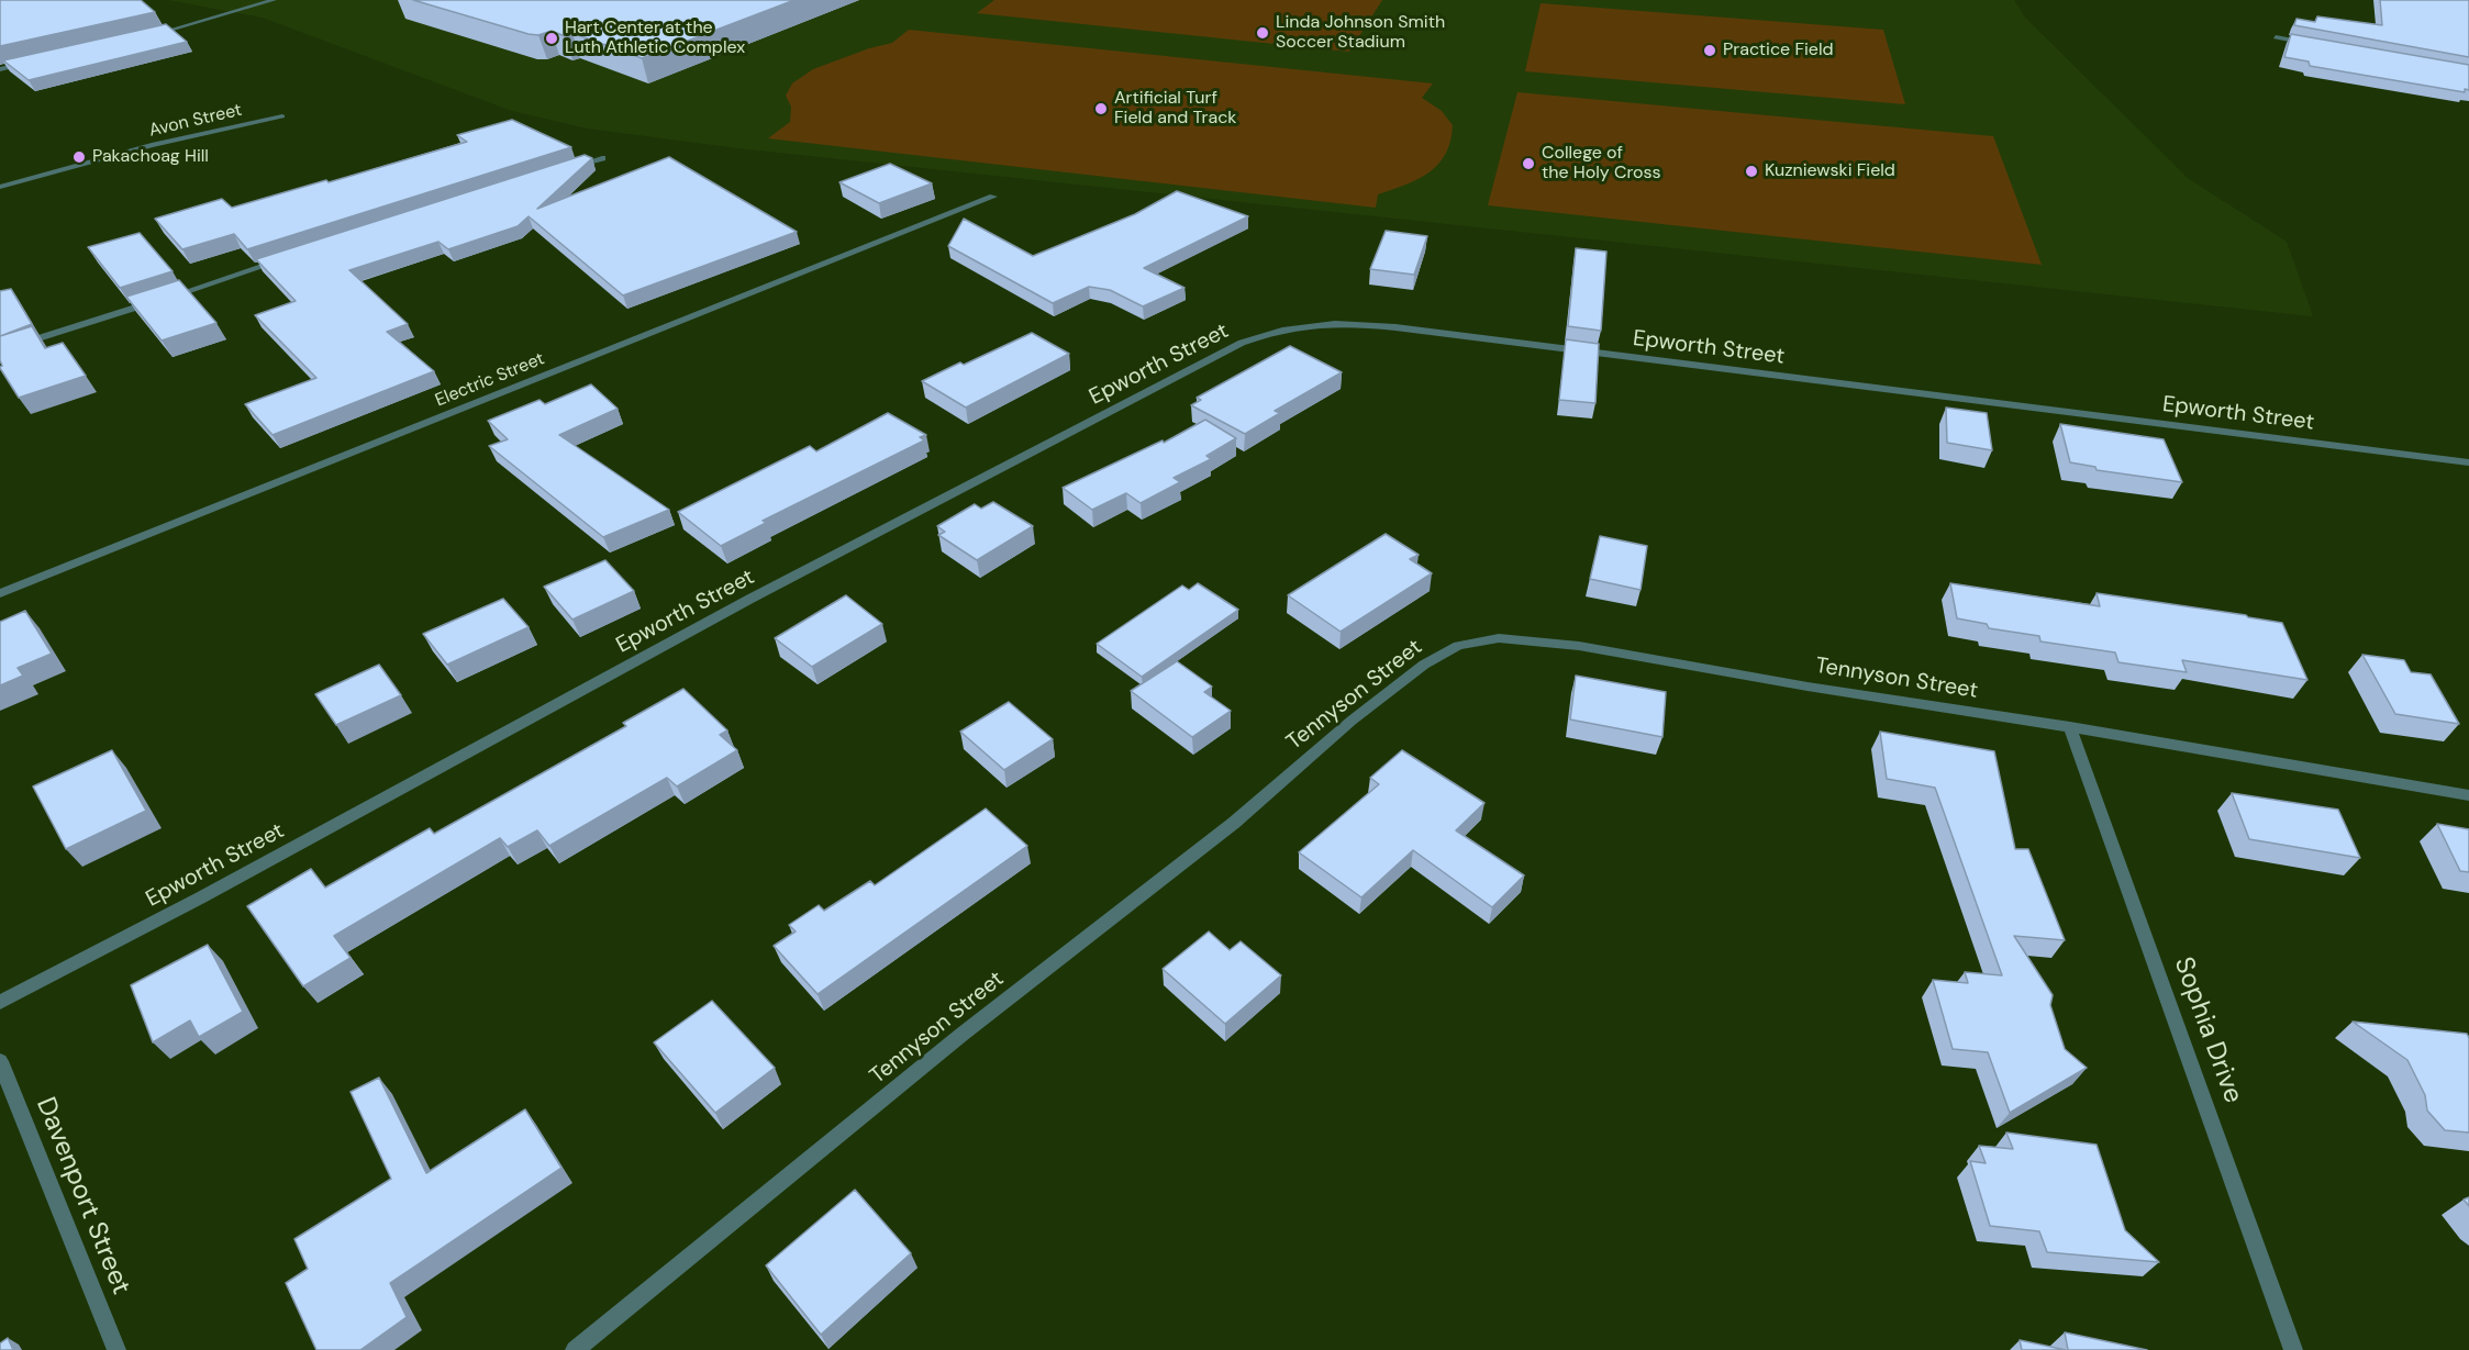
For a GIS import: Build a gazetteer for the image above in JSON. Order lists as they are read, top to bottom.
{
  "streets": {
    "street": [
      "Avon Street",
      "Epworth Street",
      "Electric Street",
      "Tennyson Street",
      "Sophia Drive",
      "Davenport Street"
    ]
  },
  "crossings": [
    ["Tennyson Street", "Sophia Drive"]
  ],
  "places": [
    "Linda Johnson Smith Soccer Stadium",
    "Hart Center at the Luth Athletic Complex",
    "Practice Field",
    "Artificial Turf Field and Track",
    "Pakachoag Hill",
    "College of the Holy Cross",
    "Kuzniewski Field"
  ]
}
